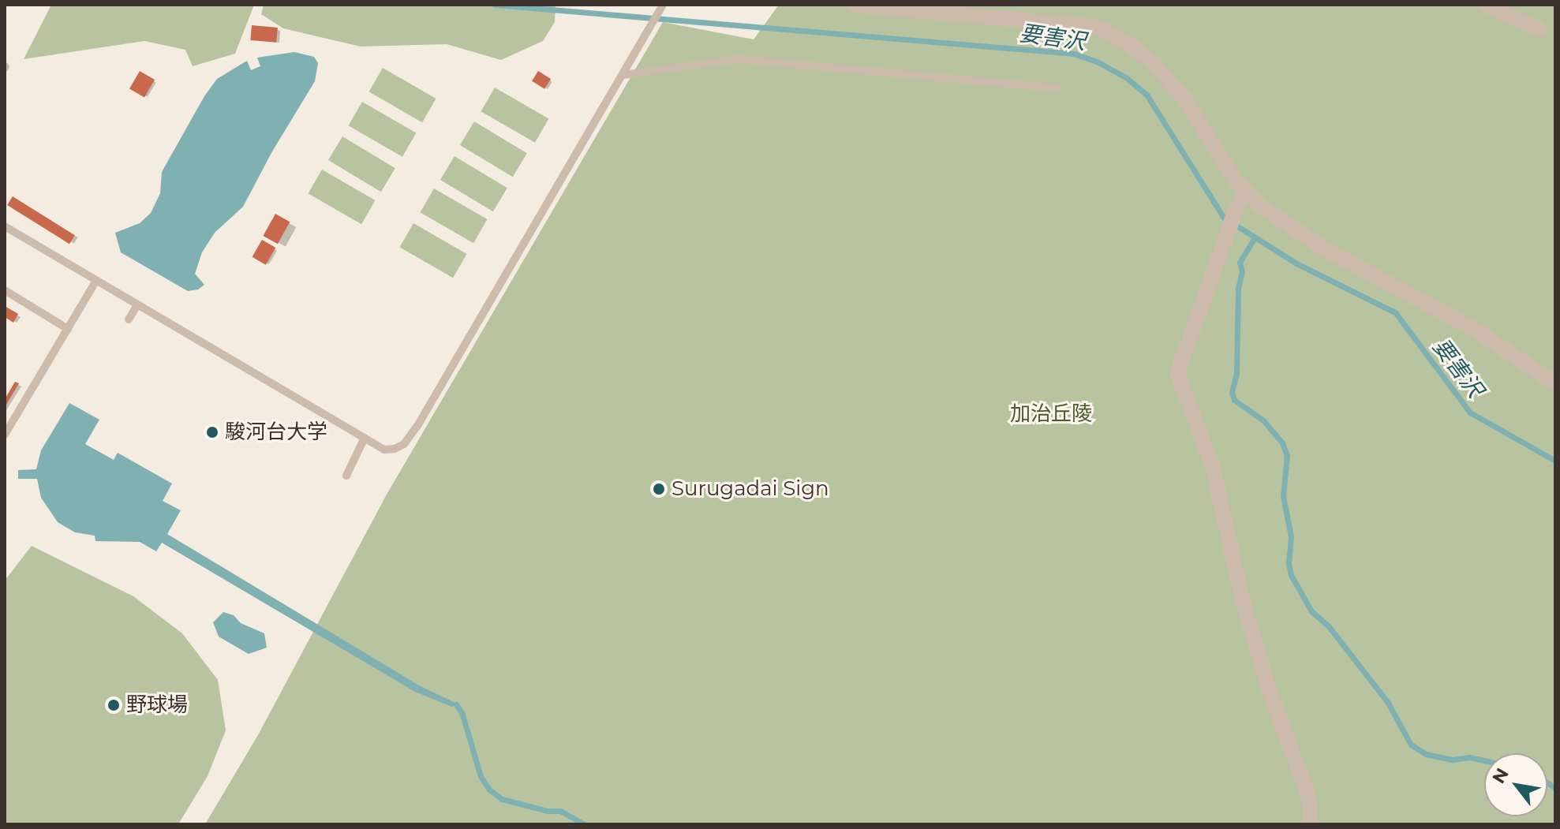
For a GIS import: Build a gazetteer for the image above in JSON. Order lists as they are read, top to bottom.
{
  "water": ["要害沢"],
  "parks": ["加治丘陵"],
  "places": ["駿河台大学", "Surugadai Sign", "野球場"],
  "north": "top left"
}
